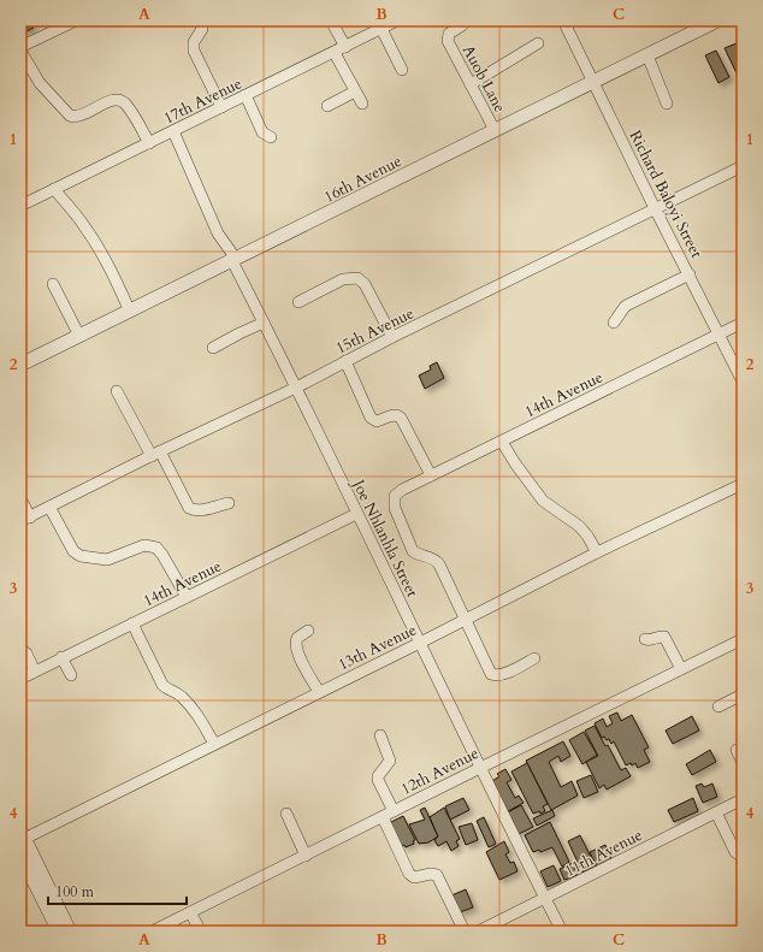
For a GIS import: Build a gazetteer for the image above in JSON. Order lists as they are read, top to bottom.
{
  "streets": {
    "street": [
      "Auob Lane",
      "17th Avenue",
      "16th Avenue",
      "Richard Baloyi Street",
      "15th Avenue",
      "14th Avenue",
      "Joe Nhlanhla Street",
      "13th Avenue",
      "12th Avenue",
      "11th Avenue"
    ]
  },
  "crossings": [
    ["Auob Lane", "16th Avenue"],
    ["17th Avenue", "Joe Nhlanhla Street"],
    ["16th Avenue", "Richard Baloyi Street"],
    ["16th Avenue", "Joe Nhlanhla Street"],
    ["Richard Baloyi Street", "15th Avenue"],
    ["Richard Baloyi Street", "14th Avenue"],
    ["15th Avenue", "Joe Nhlanhla Street"],
    ["14th Avenue", "Joe Nhlanhla Street"],
    ["14th Avenue", "13th Avenue"],
    ["Joe Nhlanhla Street", "13th Avenue"],
    ["Joe Nhlanhla Street", "12th Avenue"],
    ["Joe Nhlanhla Street", "11th Avenue"]
  ],
  "scale_bar": "100 m",
  "grid": {
    "columns": ["A", "B", "C"],
    "rows": [
      "1",
      "2",
      "3",
      "4"
    ]
  }
}
